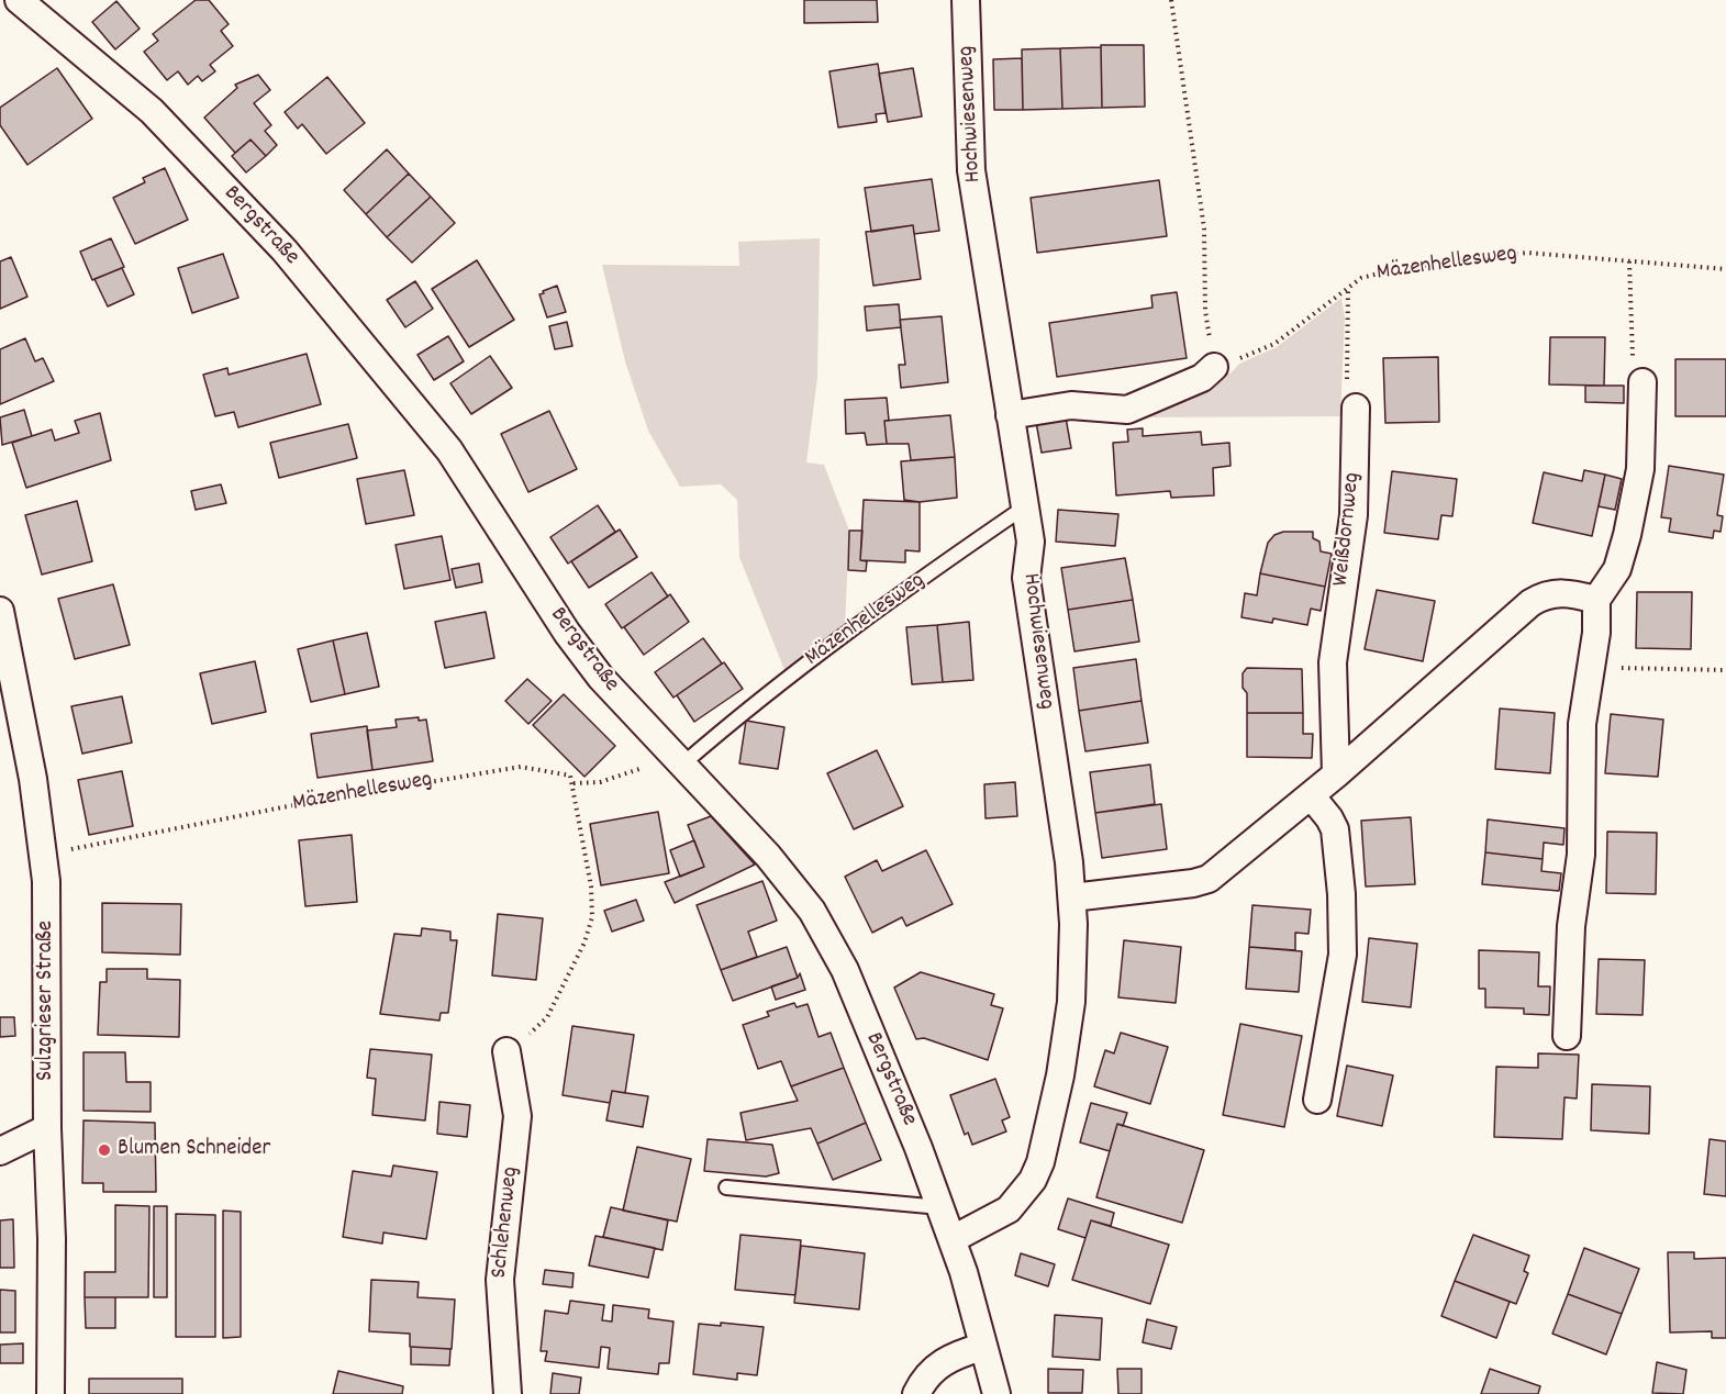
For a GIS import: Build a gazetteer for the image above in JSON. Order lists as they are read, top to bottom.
{
  "streets": {
    "street": [
      "Hochwiesenweg",
      "Bergstraße",
      "Weißdornweg",
      "Sulzgrieser Straße",
      "Schlehenweg"
    ],
    "lane": ["Mäzenhellesweg"]
  },
  "crossings": [
    ["Hochwiesenweg", "Bergstraße"],
    ["Hochwiesenweg", "Mäzenhellesweg"],
    ["Bergstraße", "Mäzenhellesweg"],
    ["Mäzenhellesweg", "Sulzgrieser Straße"]
  ],
  "places": ["Blumen Schneider"]
}
